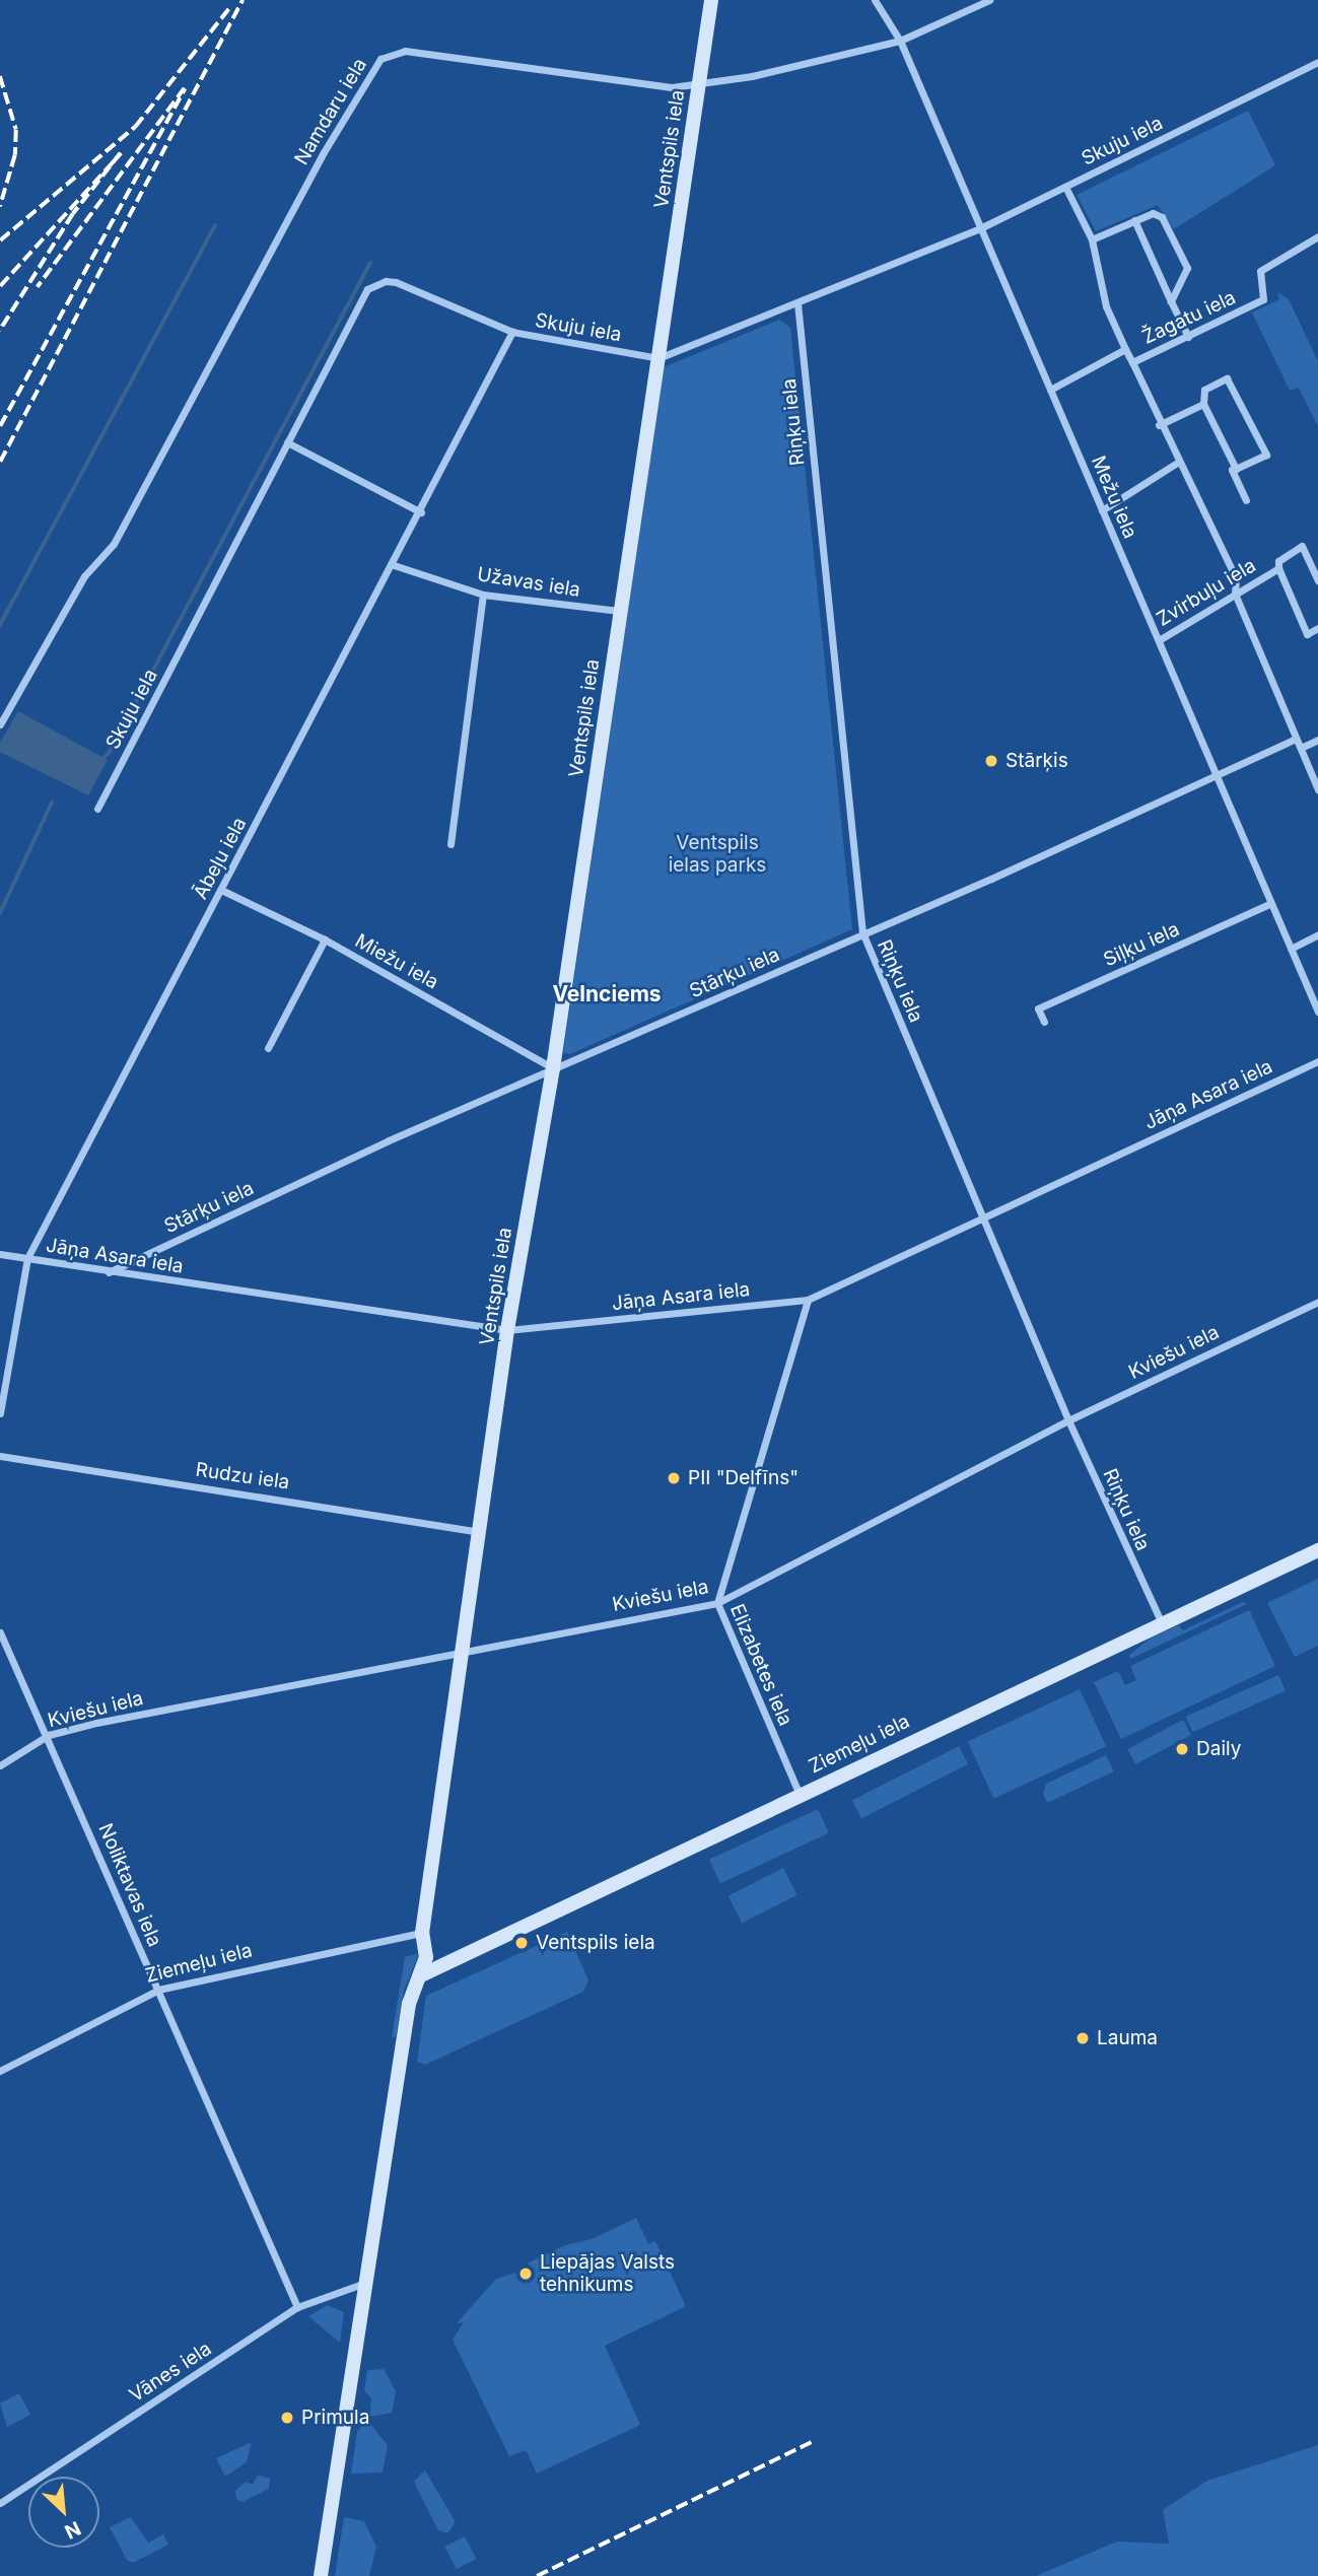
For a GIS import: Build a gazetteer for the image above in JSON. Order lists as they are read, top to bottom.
{
  "streets": {
    "street": [
      "Namdaru iela",
      "Skuju iela",
      "Ventspils iela",
      "Žagatu iela",
      "Riņķu iela",
      "Mežu iela",
      "Užavas iela",
      "Zvirbuļu iela",
      "Ābeļu iela",
      "Siļķu iela",
      "Miežu iela",
      "Stārķu iela",
      "Jāņa Asara iela",
      "Kviešu iela",
      "Rudzu iela",
      "Elizabetes iela",
      "Ziemeļu iela",
      "Noliktavas iela",
      "Vānes iela"
    ]
  },
  "crossings": [
    ["Namdaru iela", "Ventspils iela"],
    ["Namdaru iela", "Mežu iela"],
    ["Skuju iela", "Ventspils iela"],
    ["Skuju iela", "Riņķu iela"],
    ["Skuju iela", "Mežu iela"],
    ["Skuju iela", "Ābeļu iela"],
    ["Ventspils iela", "Užavas iela"],
    ["Ventspils iela", "Miežu iela"],
    ["Ventspils iela", "Stārķu iela"],
    ["Ventspils iela", "Jāņa Asara iela"],
    ["Ventspils iela", "Kviešu iela"],
    ["Ventspils iela", "Rudzu iela"],
    ["Ventspils iela", "Ziemeļu iela"],
    ["Ventspils iela", "Vānes iela"],
    ["Žagatu iela", "Mežu iela"],
    ["Riņķu iela", "Stārķu iela"],
    ["Riņķu iela", "Jāņa Asara iela"],
    ["Riņķu iela", "Kviešu iela"],
    ["Riņķu iela", "Ziemeļu iela"],
    ["Mežu iela", "Zvirbuļu iela"],
    ["Mežu iela", "Siļķu iela"],
    ["Mežu iela", "Stārķu iela"],
    ["Užavas iela", "Ābeļu iela"],
    ["Ābeļu iela", "Miežu iela"],
    ["Ābeļu iela", "Jāņa Asara iela"],
    ["Miežu iela", "Stārķu iela"],
    ["Stārķu iela", "Jāņa Asara iela"],
    ["Jāņa Asara iela", "Elizabetes iela"],
    ["Kviešu iela", "Elizabetes iela"],
    ["Kviešu iela", "Noliktavas iela"],
    ["Elizabetes iela", "Ziemeļu iela"],
    ["Ziemeļu iela", "Noliktavas iela"],
    ["Noliktavas iela", "Vānes iela"]
  ],
  "districts": ["Velnciems"],
  "parks": ["Ventspils ielas parks"],
  "places": [
    "Stārķis",
    "PII \"Delfīns\"",
    "Daily",
    "Ventspils iela",
    "Lauma",
    "Liepājas Valsts tehnikums",
    "Primula"
  ],
  "north": "bottom right"
}
